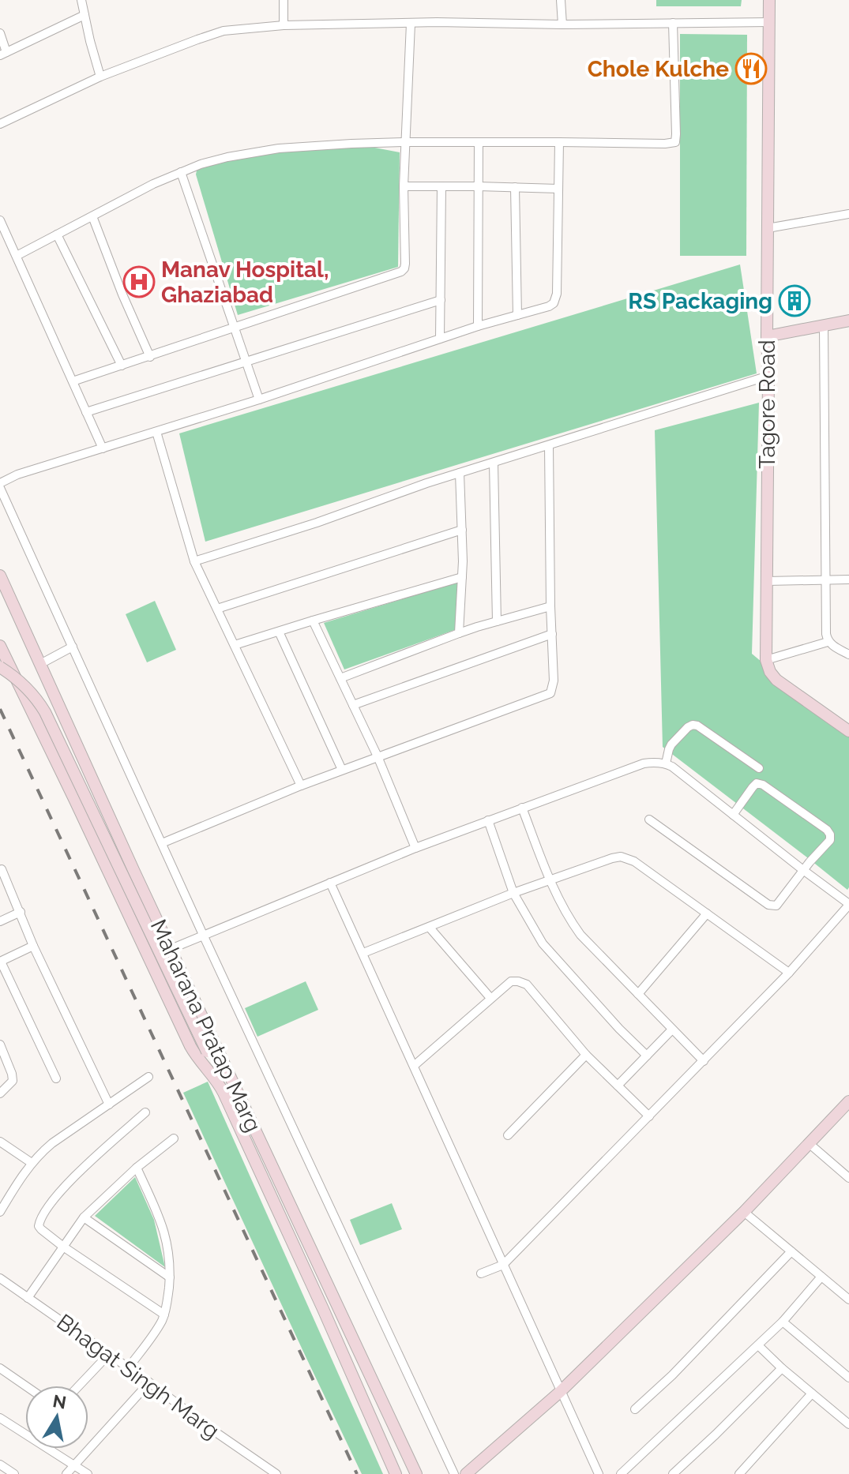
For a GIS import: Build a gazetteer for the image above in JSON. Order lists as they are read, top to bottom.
{
  "streets": {
    "main road": ["Tagore Road", "Maharana Pratap Marg"],
    "street": ["Bhagat Singh Marg"]
  },
  "places": {
    "restaurant": ["Chole Kulche"],
    "hospital": ["Manav Hospital, Ghaziabad"],
    "building": ["RS Packaging"]
  },
  "north": "top"
}
